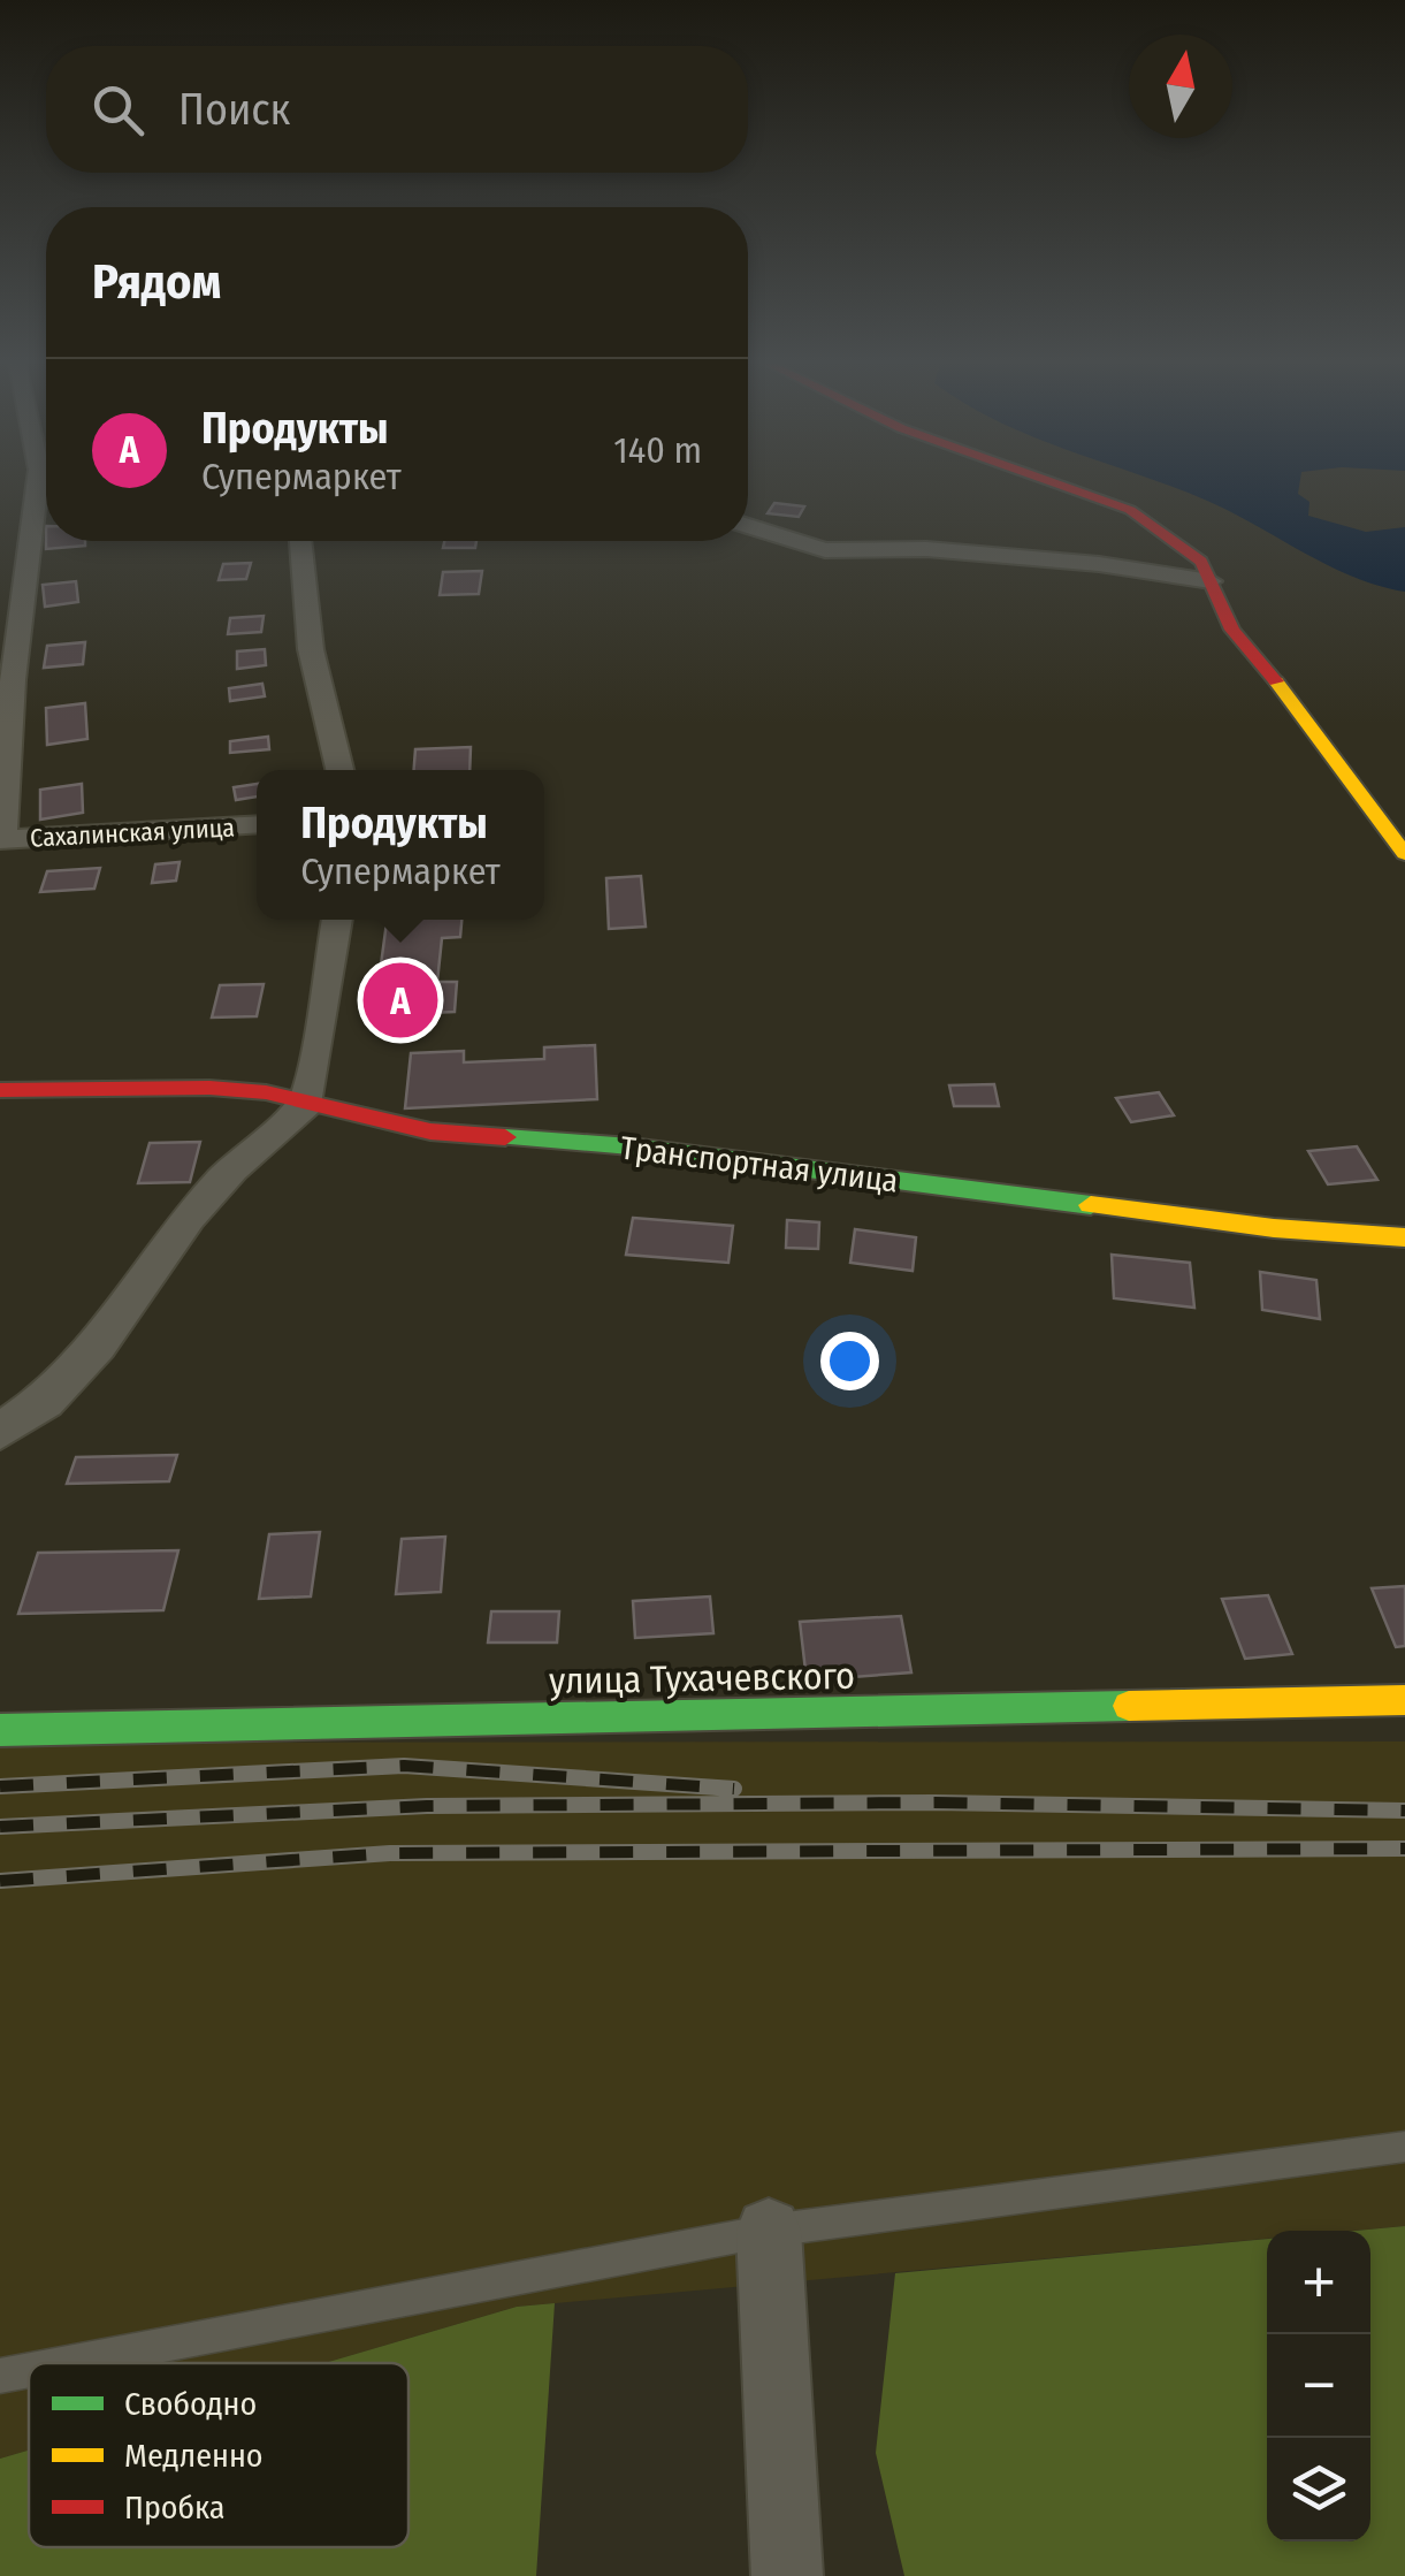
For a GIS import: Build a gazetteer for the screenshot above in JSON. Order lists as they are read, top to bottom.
{
  "streets": {
    "street": ["Сахалинская улица", "Транспортная улица", "улица Тухачевского"]
  },
  "legend": ["Свободно", "Медленно", "Пробка"],
  "north": "top",
  "page": {
    "search": "Поиск",
    "heading": "Рядом",
    "list": [
      {
        "mark": "A",
        "name": "Продукты",
        "note": "Супермаркет",
        "value": "140 m"
      }
    ],
    "popup": ["Продукты", "Супермаркет"],
    "pins": "A",
    "map_buttons": ["+", "−"]
  }
}
